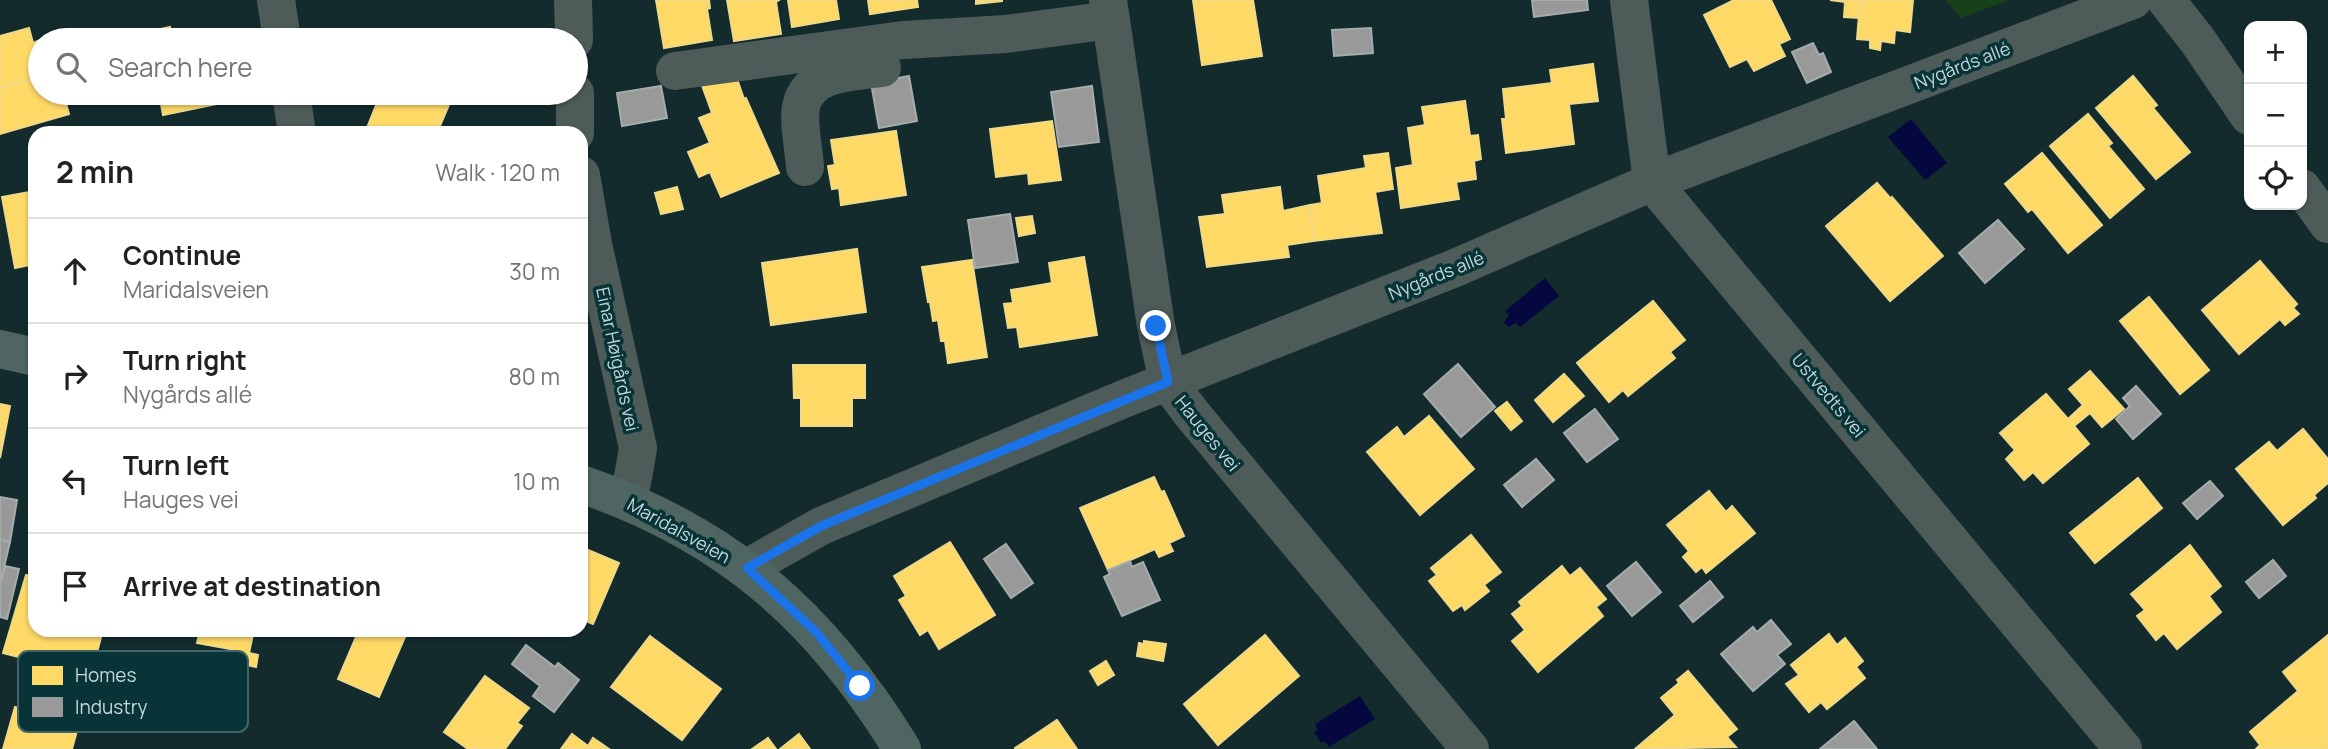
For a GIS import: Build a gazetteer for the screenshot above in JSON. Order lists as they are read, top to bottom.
{
  "streets": {
    "main road": ["Maridalsveien"],
    "street": [
      "Nygårds allé",
      "Einar Høigårds vei",
      "Ustvedts vei",
      "Hauges vei"
    ]
  },
  "crossings": [
    ["Nygårds allé", "Ustvedts vei"],
    ["Nygårds allé", "Hauges vei"],
    ["Nygårds allé", "Maridalsveien"],
    ["Einar Høigårds vei", "Maridalsveien"]
  ],
  "legend": ["Homes", "Industry"],
  "page": {
    "map_buttons": ["+", "−"],
    "search": "Search here",
    "heading": ["2 min", "Walk · 120 m"],
    "list": [
      ["Continue", "Maridalsveien", "30 m"],
      ["Turn right", "Nygårds allé", "80 m"],
      ["Turn left", "Hauges vei", "10 m"],
      "Arrive at destination"
    ]
  }
}
